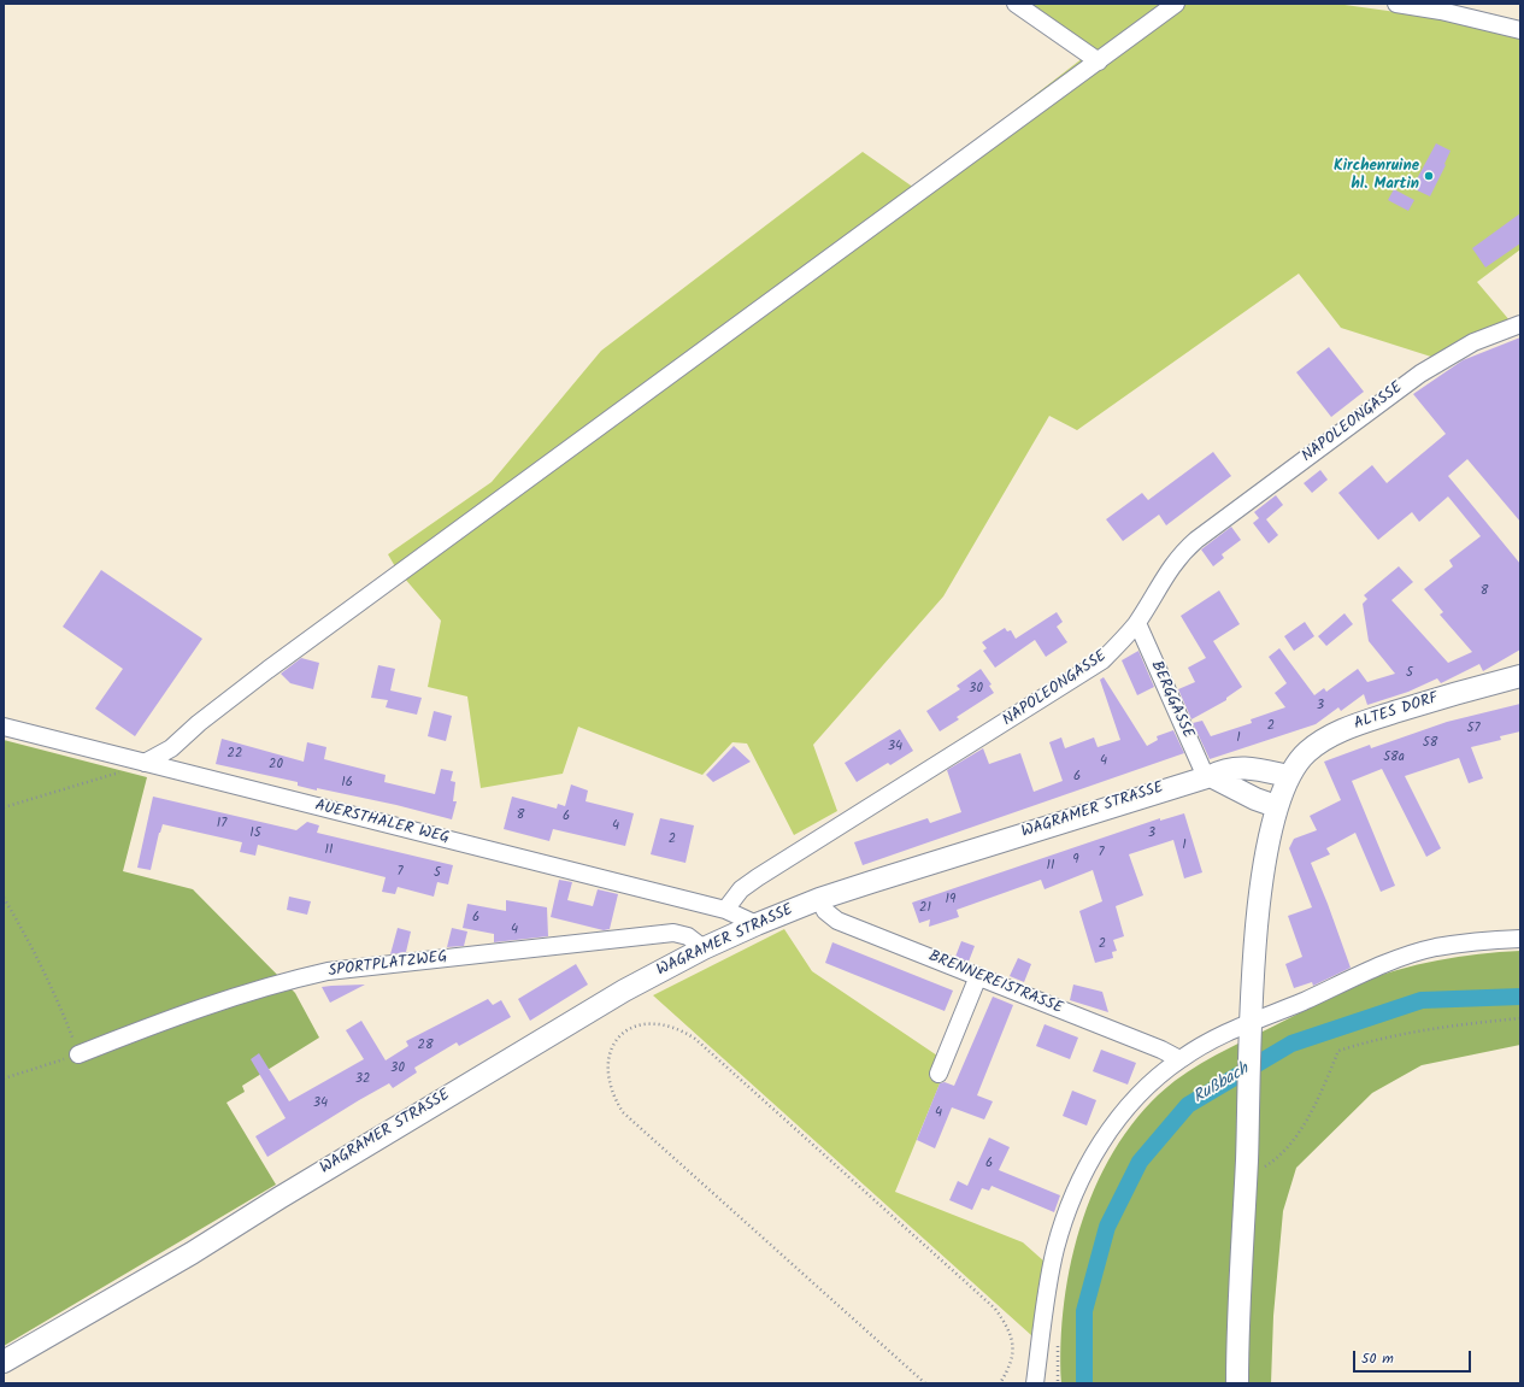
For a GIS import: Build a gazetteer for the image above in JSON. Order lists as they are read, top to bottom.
{
  "streets": {
    "main road": ["ALTES DORF", "WAGRAMER STRASSE"],
    "street": [
      "NAPOLEONGASSE",
      "BERGGASSE",
      "AUERSTHALER WEG",
      "SPORTPLATZWEG",
      "BRENNEREISTRASSE"
    ]
  },
  "crossings": [
    ["NAPOLEONGASSE", "BERGGASSE"],
    ["NAPOLEONGASSE", "AUERSTHALER WEG"],
    ["BERGGASSE", "WAGRAMER STRASSE"],
    ["ALTES DORF", "WAGRAMER STRASSE"],
    ["WAGRAMER STRASSE", "AUERSTHALER WEG"],
    ["WAGRAMER STRASSE", "SPORTPLATZWEG"],
    ["WAGRAMER STRASSE", "BRENNEREISTRASSE"]
  ],
  "water": ["Rußbach"],
  "places": ["Kirchenruine hl. Martin"],
  "house_numbers": [
    "8",
    "5",
    "30",
    "3",
    "2",
    "57",
    "1",
    "58",
    "34",
    "22",
    "58a",
    "4",
    "20",
    "6",
    "16",
    "8",
    "6",
    "17",
    "4",
    "15",
    "3",
    "2",
    "1",
    "11",
    "7",
    "9",
    "11",
    "7",
    "5",
    "19",
    "21",
    "6",
    "4",
    "2",
    "28",
    "30",
    "32",
    "34",
    "4",
    "6"
  ],
  "scale_bar": "50 m"
}
